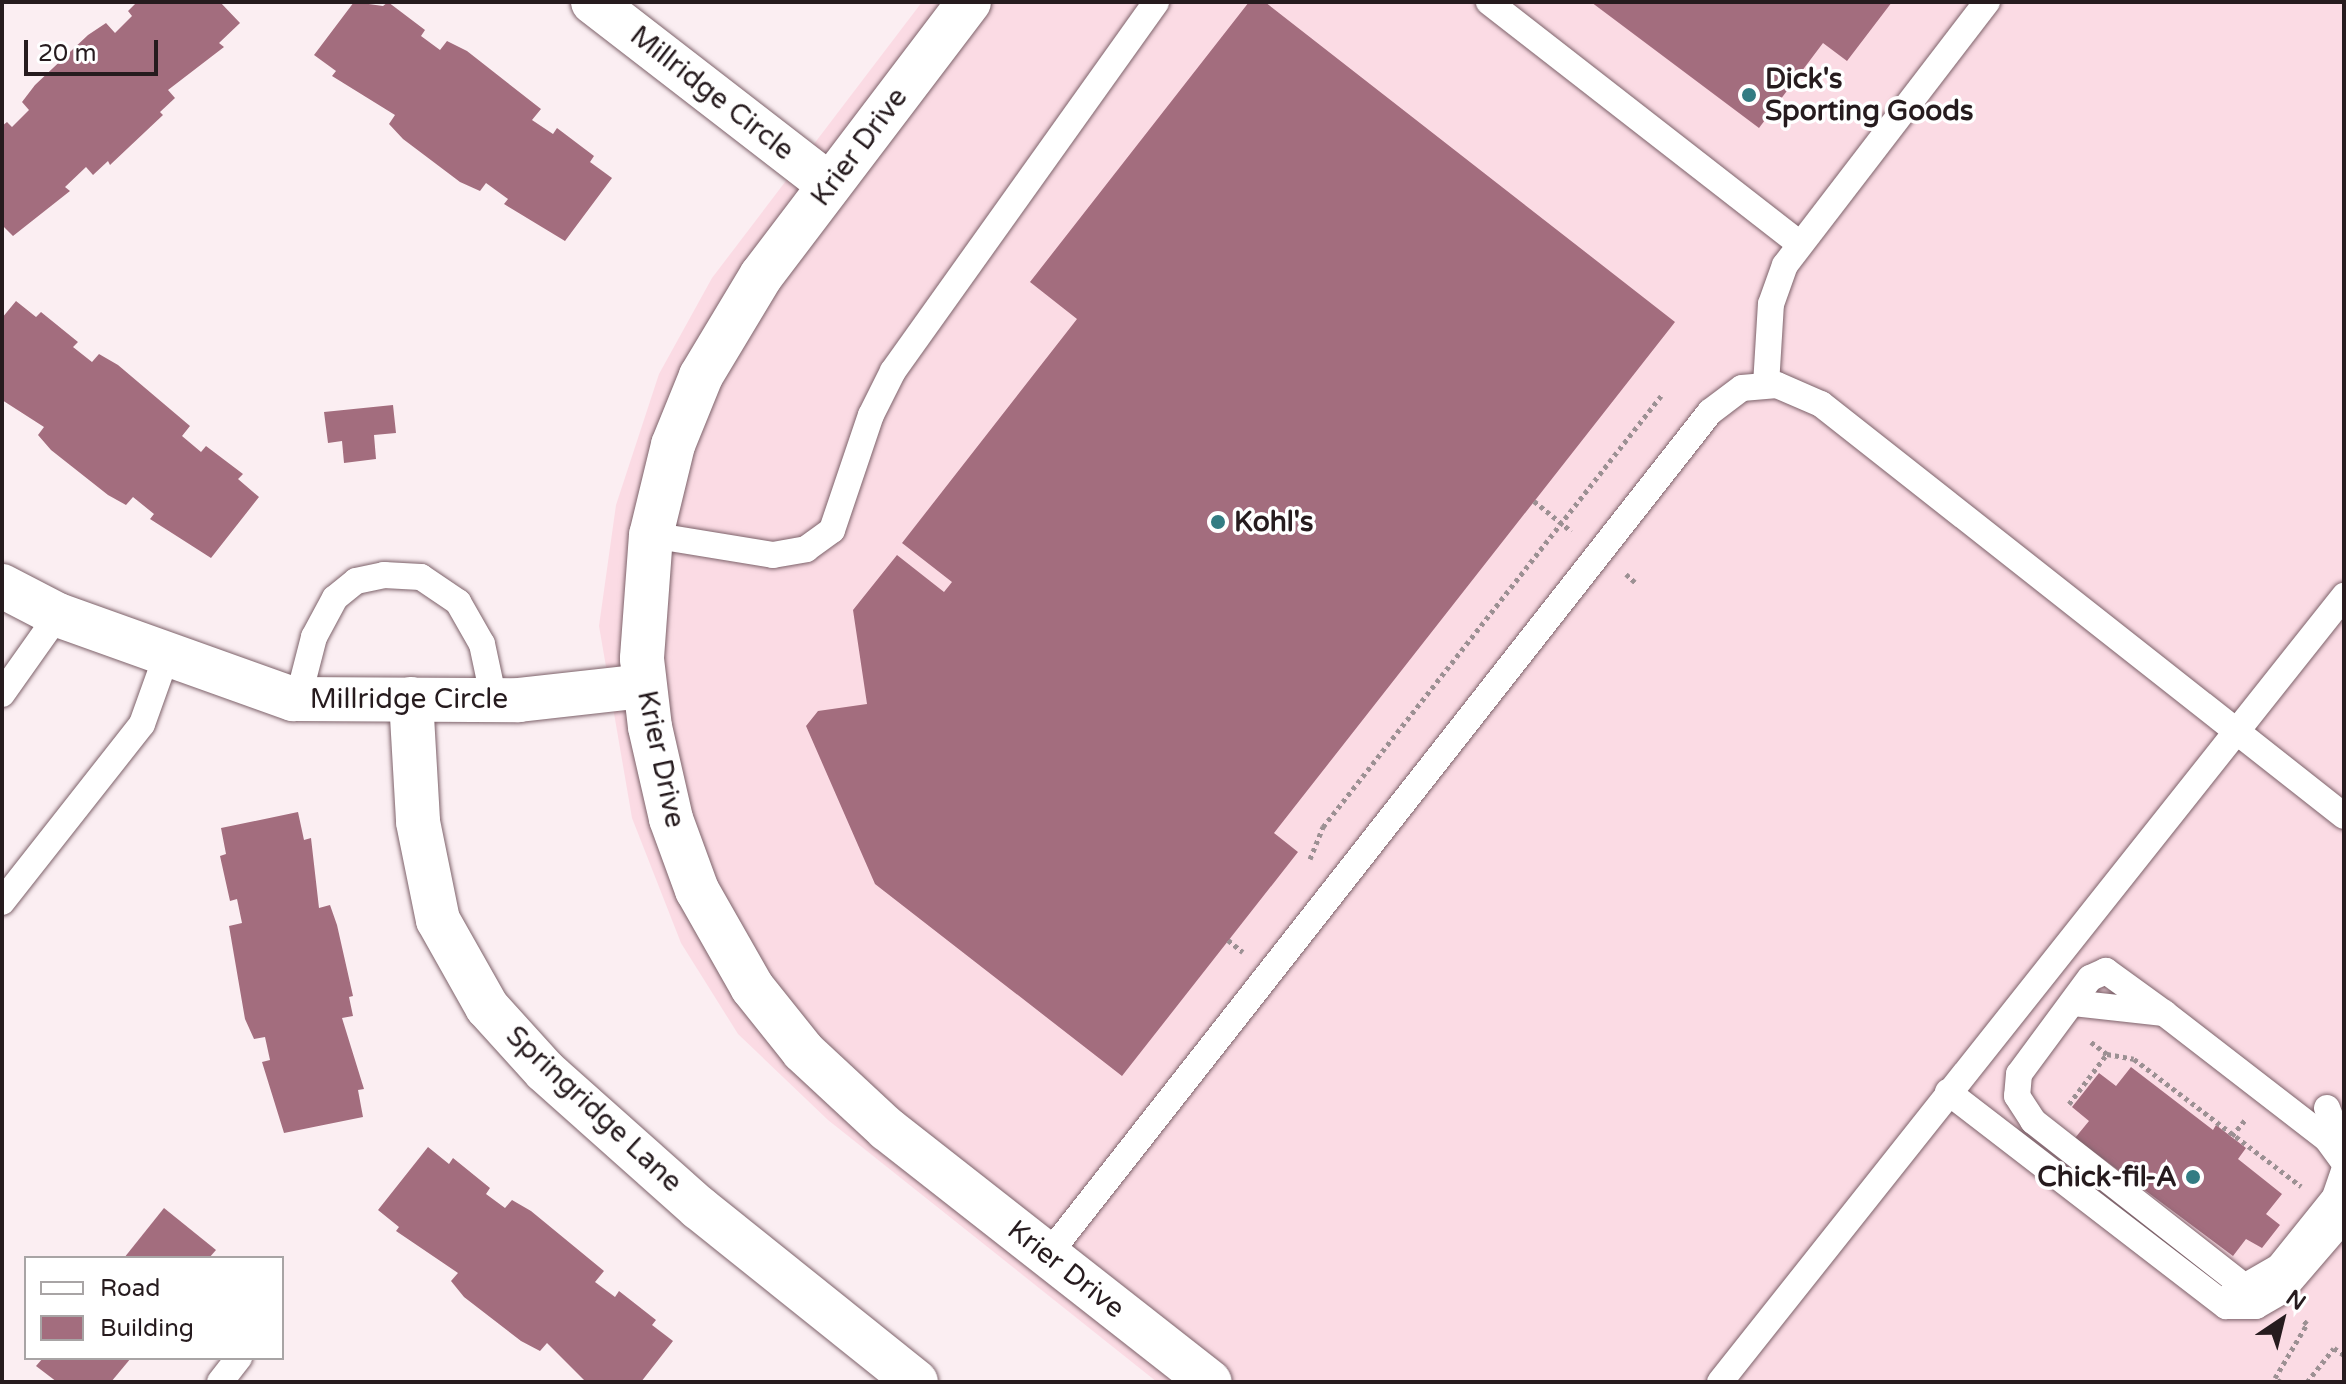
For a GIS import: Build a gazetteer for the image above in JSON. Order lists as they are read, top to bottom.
{
  "streets": {
    "street": ["Millridge Circle", "Krier Drive", "Springridge Lane"]
  },
  "crossings": [
    ["Millridge Circle", "Krier Drive"],
    ["Millridge Circle", "Springridge Lane"]
  ],
  "places": ["Dick's Sporting Goods", "Kohl's", "Chick-fil-A"],
  "legend": ["Road", "Building"],
  "scale_bar": "20 m",
  "north": "top right"
}
